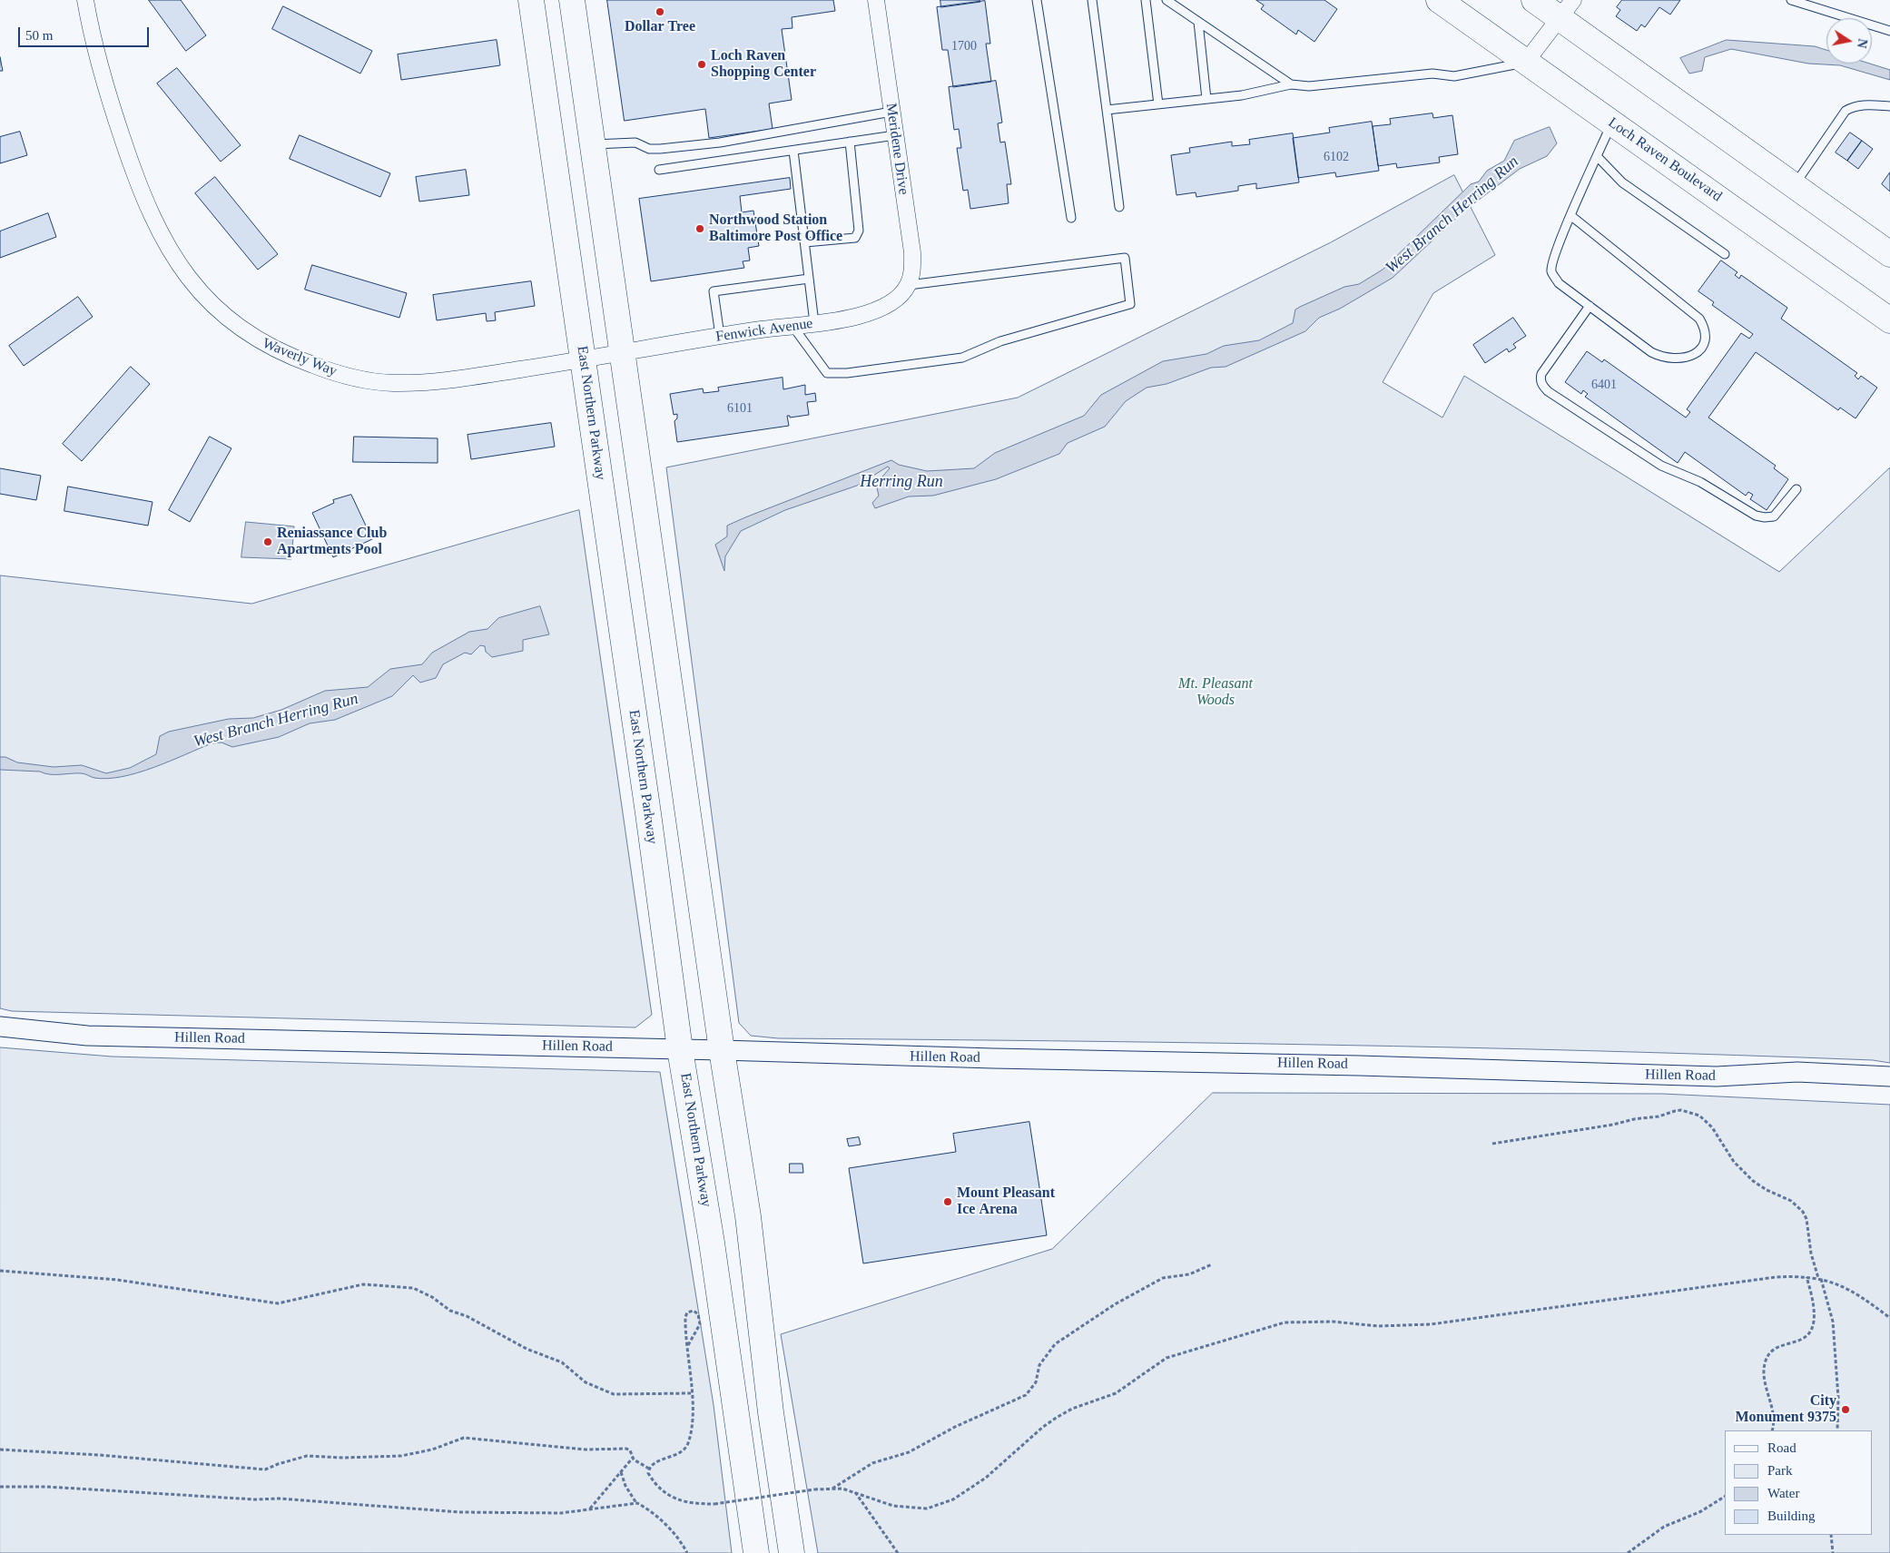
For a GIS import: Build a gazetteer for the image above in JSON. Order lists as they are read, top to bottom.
{
  "streets": {
    "main road": ["Loch Raven Boulevard", "East Northern Parkway"],
    "street": [
      "Meridene Drive",
      "Fenwick Avenue",
      "Waverly Way",
      "Hillen Road"
    ]
  },
  "crossings": [
    ["Meridene Drive", "Fenwick Avenue"],
    ["Fenwick Avenue", "Waverly Way"],
    ["Waverly Way", "East Northern Parkway"],
    ["East Northern Parkway", "Hillen Road"]
  ],
  "water": ["West Branch Herring Run", "Herring Run"],
  "parks": ["Mt. Pleasant Woods"],
  "places": [
    "Dollar Tree",
    "Loch Raven Shopping Center",
    "Northwood Station Baltimore Post Office",
    "Reniassance Club Apartments Pool",
    "Mount Pleasant Ice Arena",
    "City Monument 9375"
  ],
  "house_numbers": [
    "1700",
    "6102",
    "6401",
    "6101"
  ],
  "legend": [
    "Road",
    "Park",
    "Water",
    "Building"
  ],
  "scale_bar": "50 m",
  "north": "right"
}
